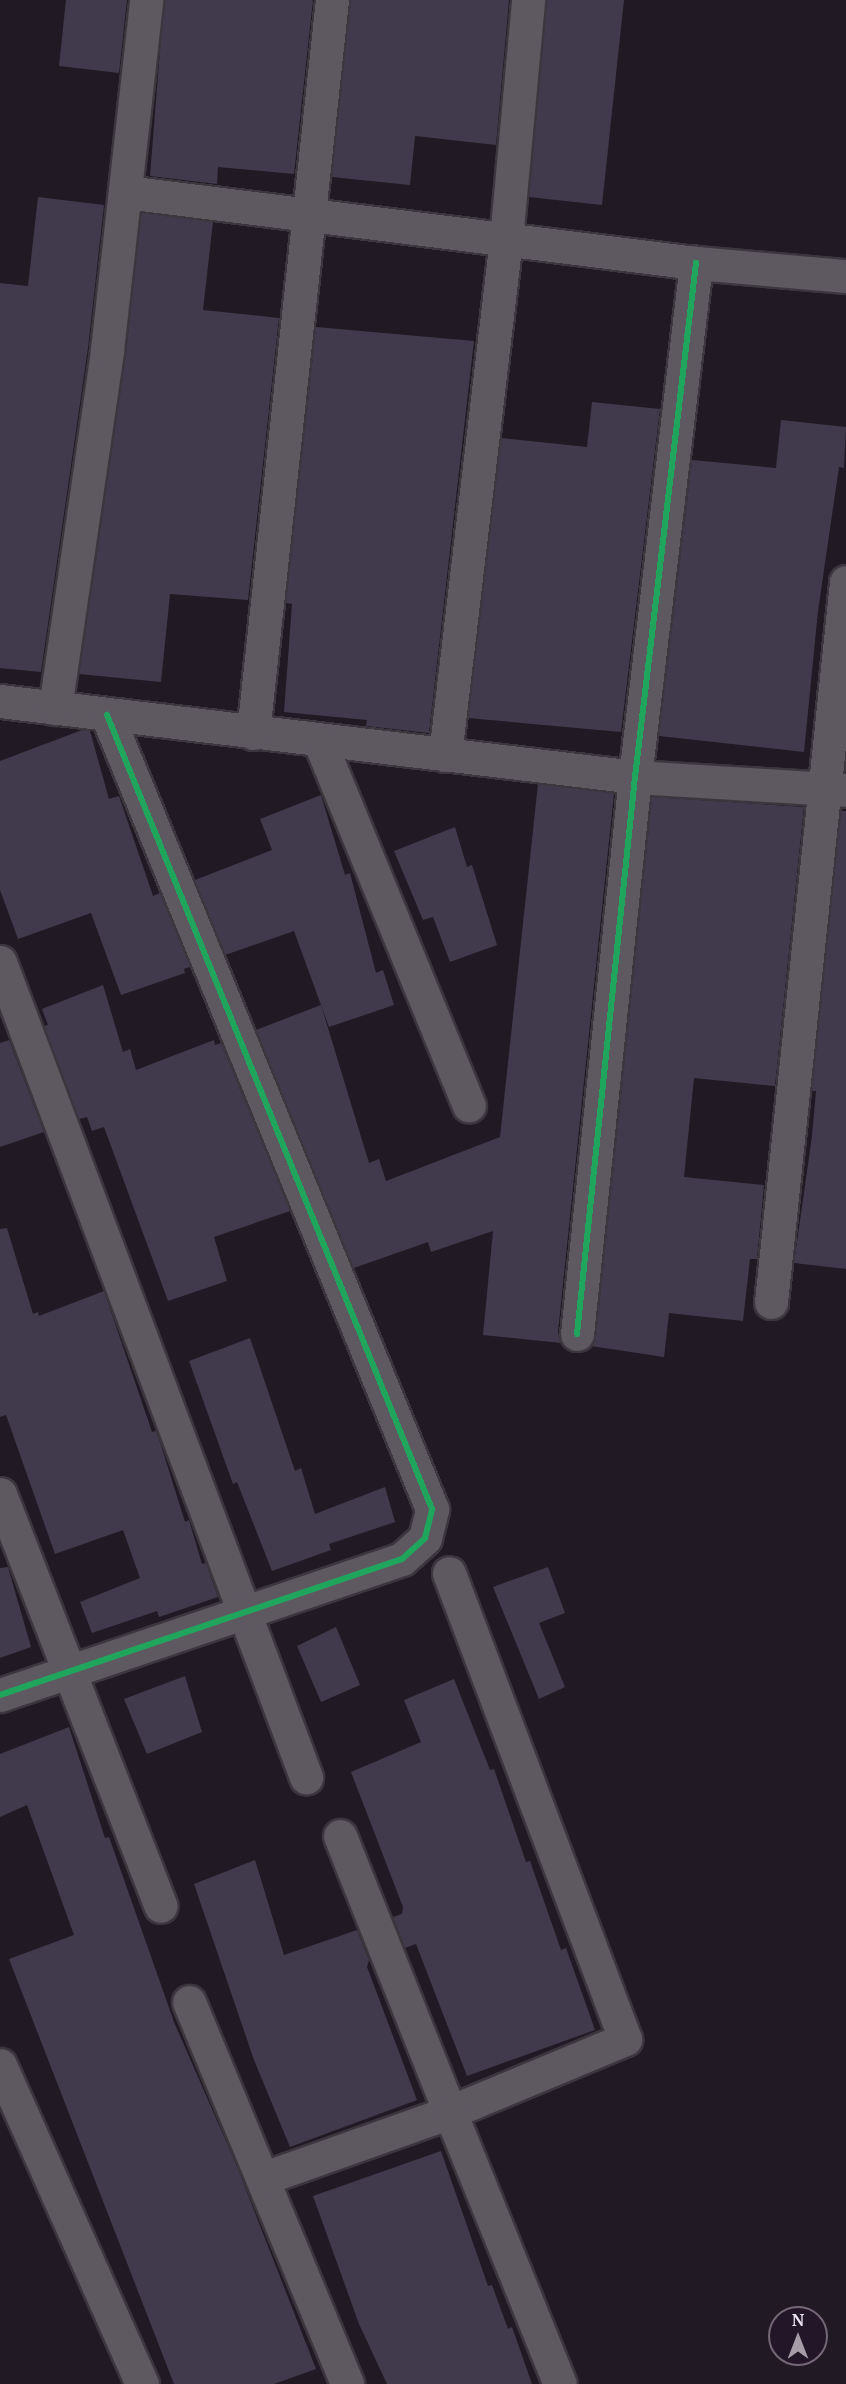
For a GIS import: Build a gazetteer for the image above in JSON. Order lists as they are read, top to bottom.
{
  "north": "top"
}
